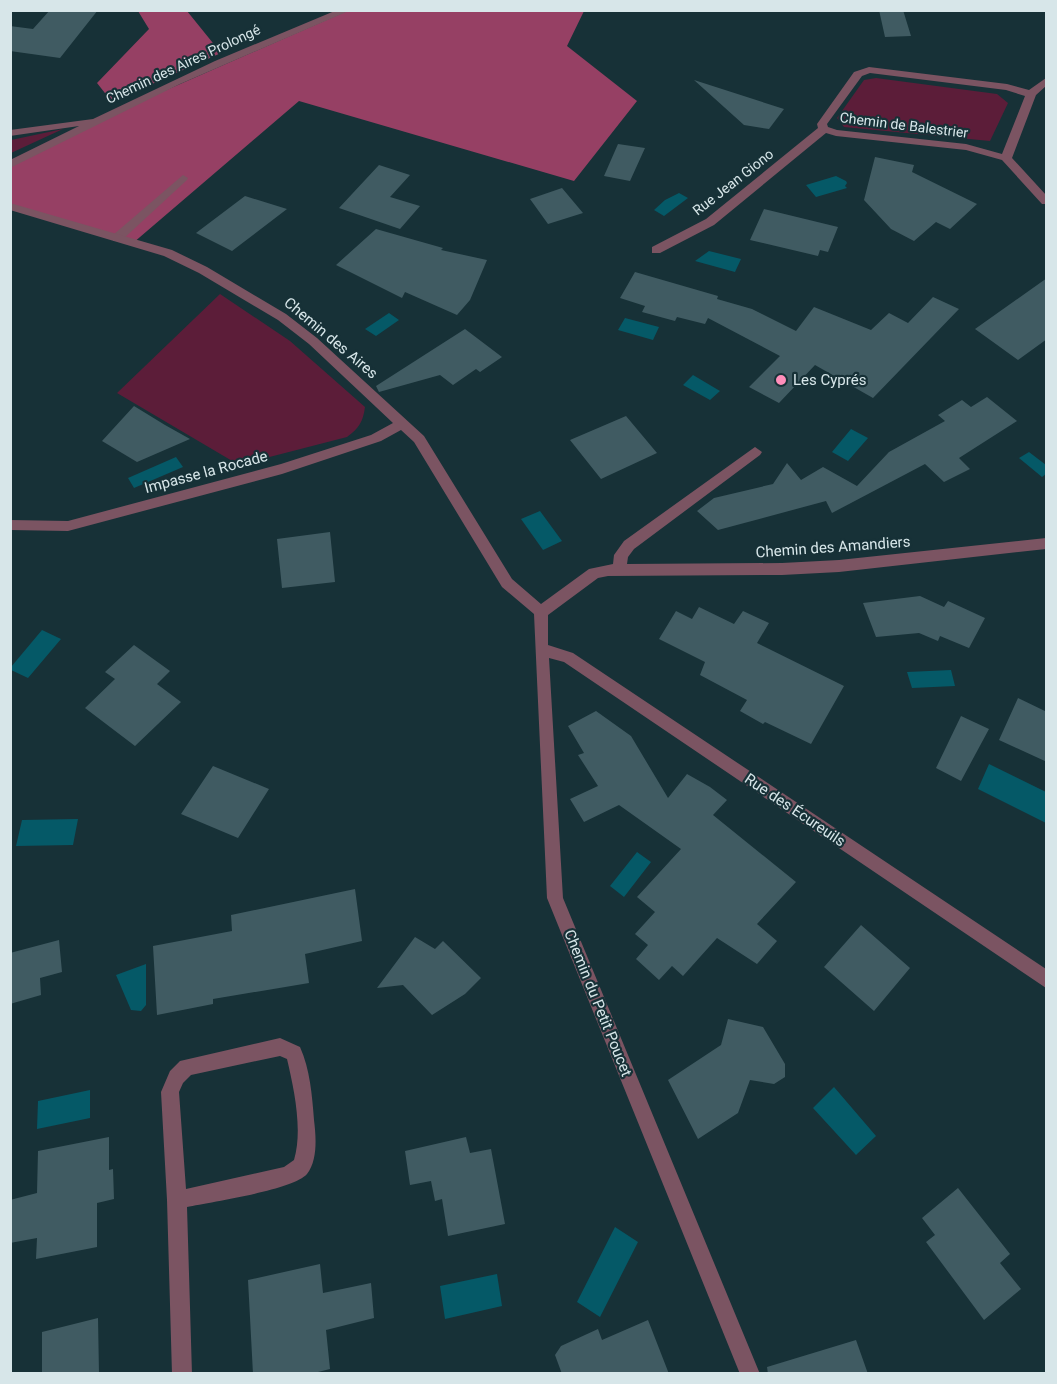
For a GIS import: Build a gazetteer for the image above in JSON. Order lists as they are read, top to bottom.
{
  "streets": {
    "street": [
      "Chemin des Aires Prolongé",
      "Chemin de Balestrier",
      "Rue Jean Giono",
      "Chemin des Aires",
      "Impasse la Rocade",
      "Chemin des Amandiers",
      "Rue des Écureuils",
      "Chemin du Petit Poucet"
    ]
  },
  "crossings": [
    ["Chemin de Balestrier", "Rue Jean Giono"],
    ["Chemin des Aires", "Impasse la Rocade"],
    ["Chemin des Aires", "Chemin des Amandiers"],
    ["Chemin des Aires", "Chemin du Petit Poucet"],
    ["Chemin des Amandiers", "Chemin du Petit Poucet"],
    ["Rue des Écureuils", "Chemin du Petit Poucet"]
  ],
  "places": ["Les Cyprés"]
}
